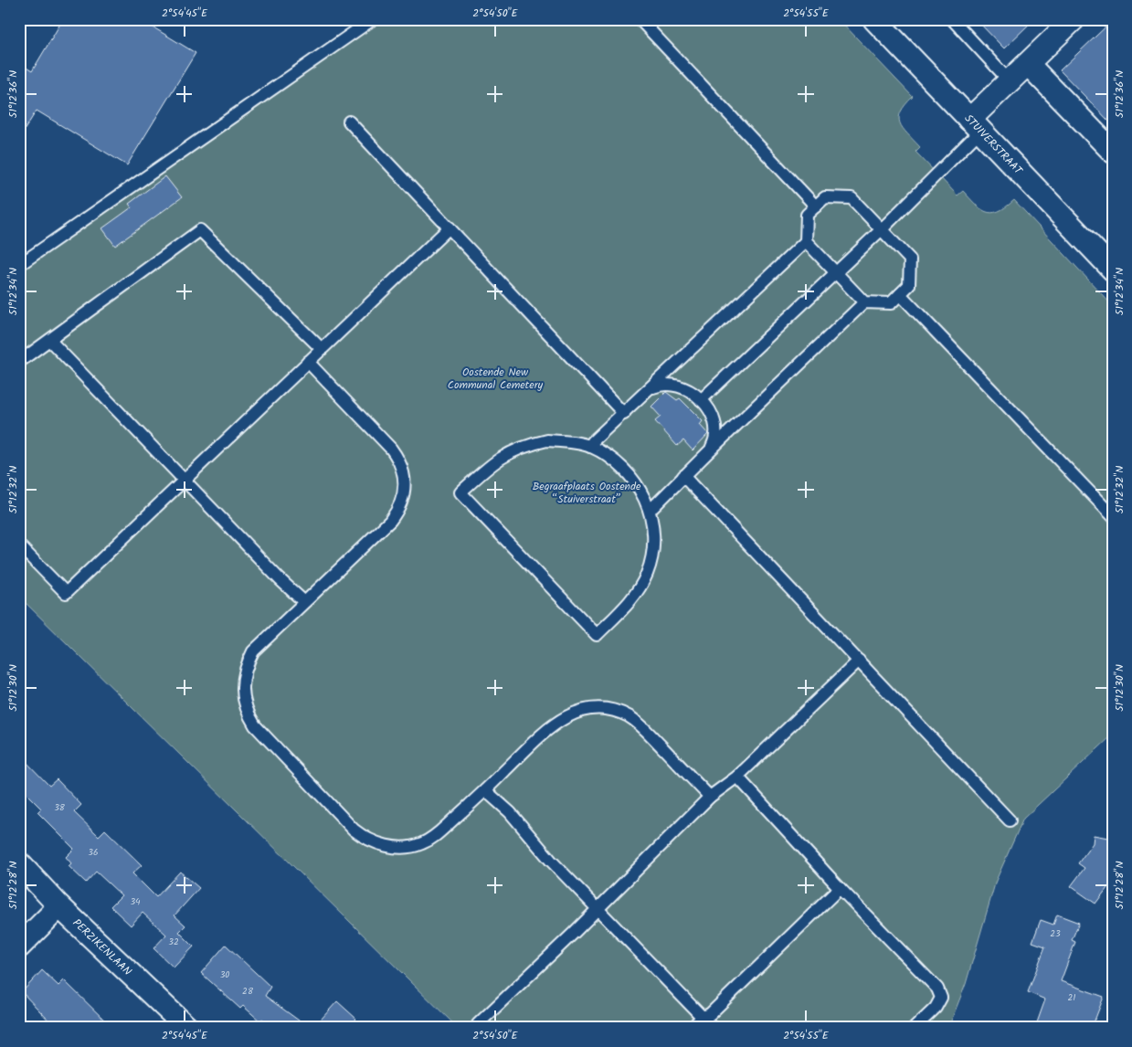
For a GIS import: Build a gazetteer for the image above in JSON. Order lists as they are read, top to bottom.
{
  "streets": {
    "street": ["STUIVERSTRAAT", "PERZIKENLAAN"]
  },
  "parks": ["Oostende New Communal Cemetery", "Begraafplaats Oostende “Stuiverstraat”"],
  "house_numbers": [
    "38",
    "36",
    "34",
    "23",
    "32",
    "30",
    "28",
    "21"
  ],
  "coordinates": [
    "2°54'45\"E",
    "2°54'50\"E",
    "2°54'55\"E",
    "51°12'36\"N",
    "51°12'34\"N",
    "51°12'32\"N",
    "51°12'30\"N",
    "51°12'28\"N"
  ]
}
